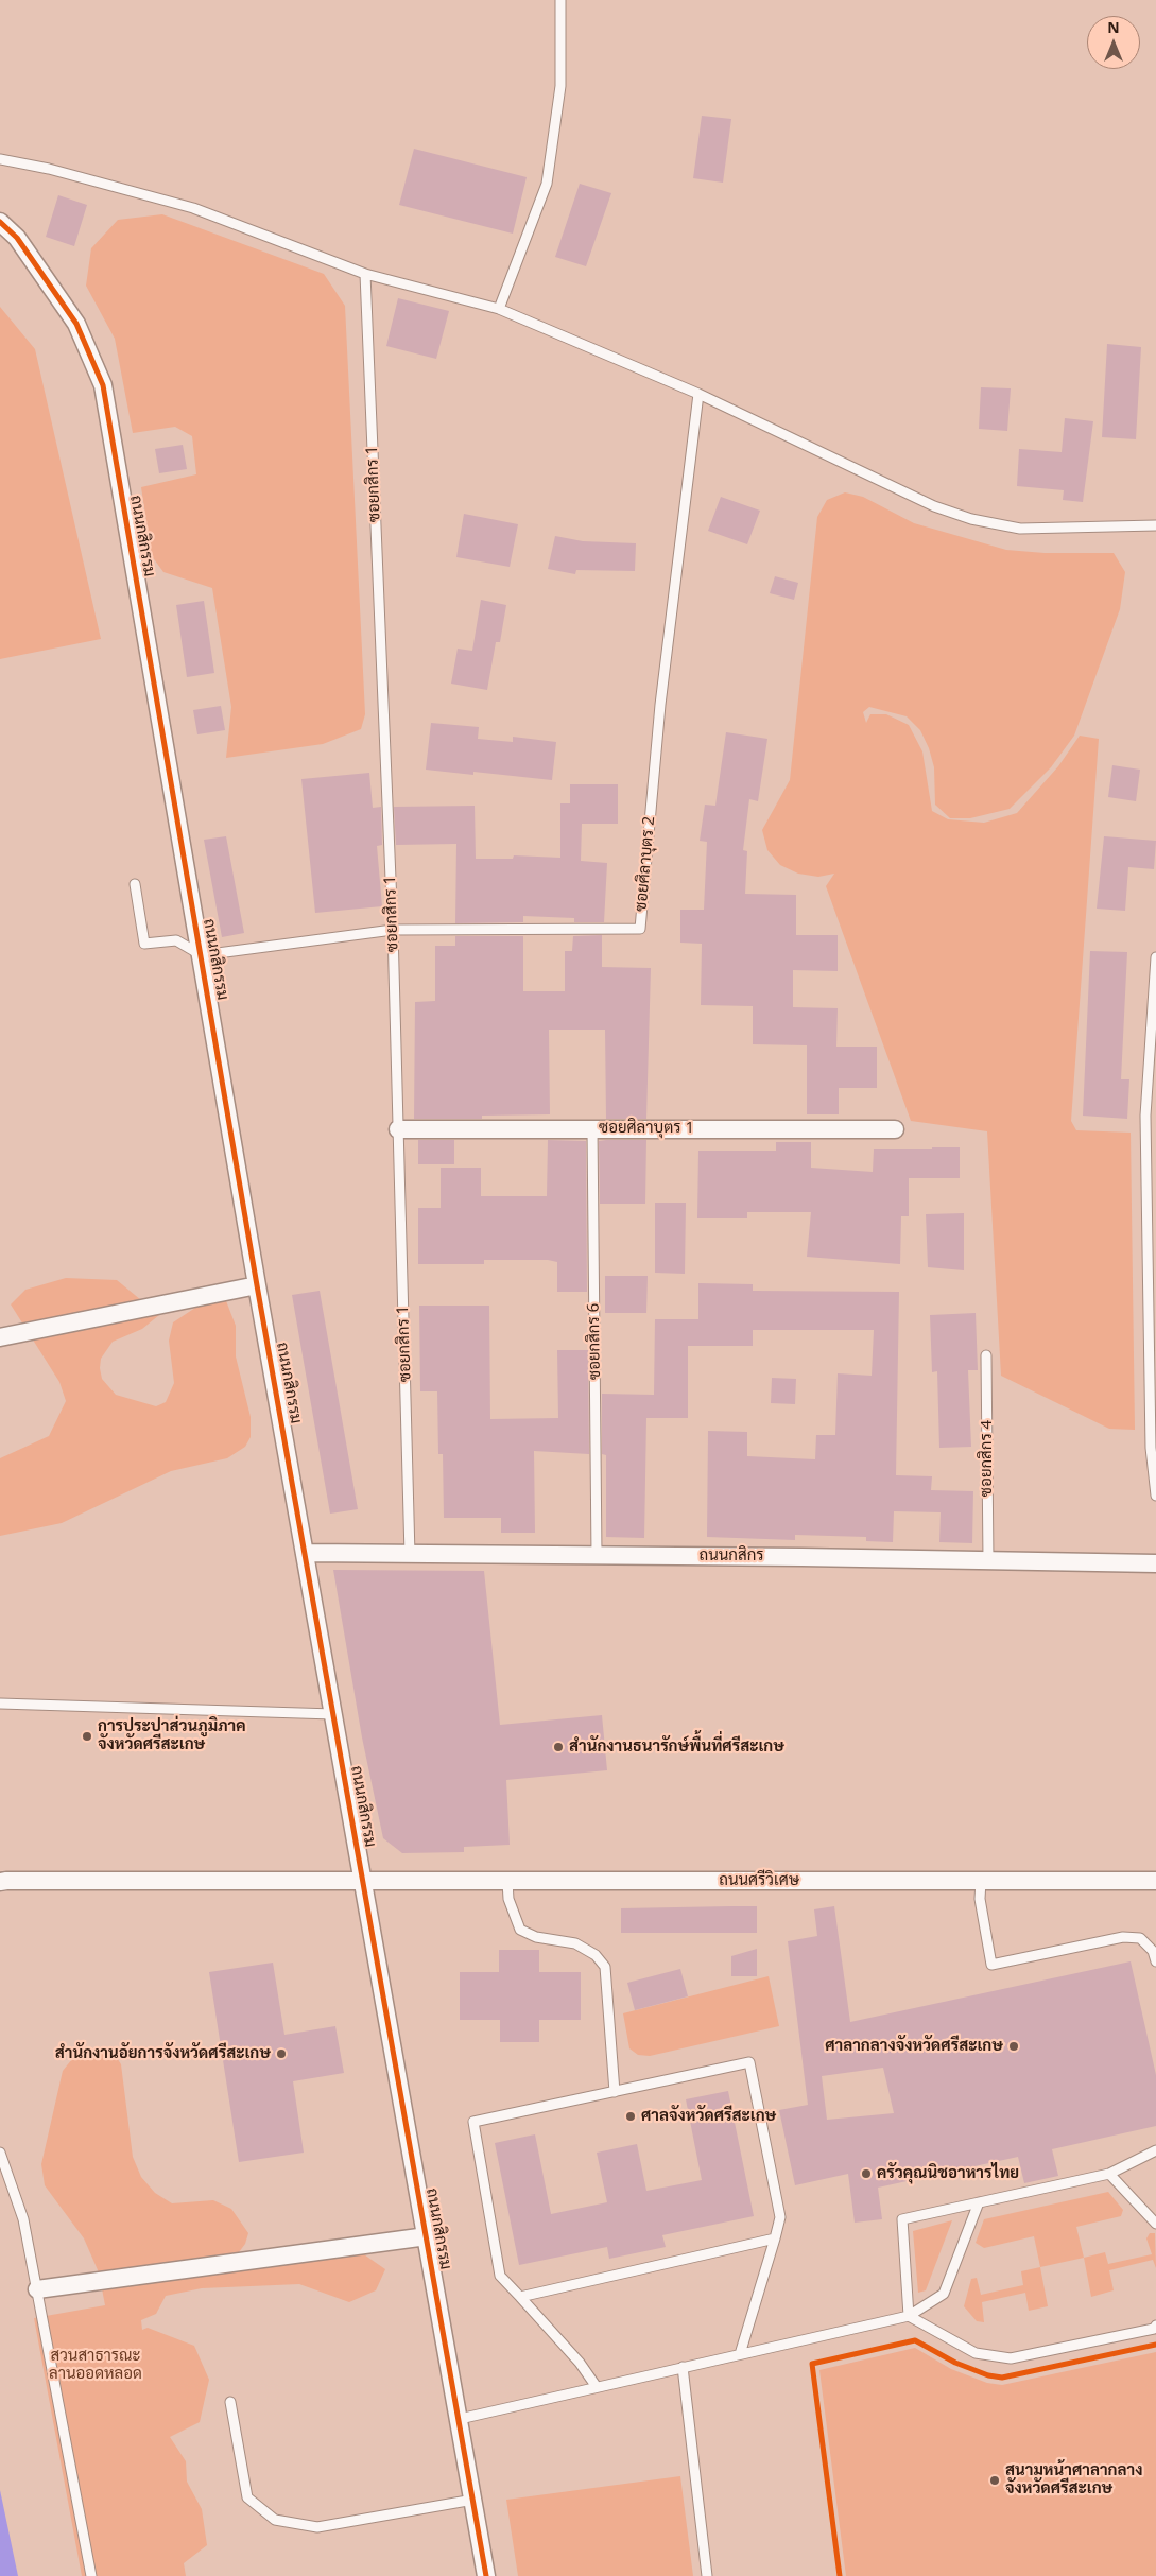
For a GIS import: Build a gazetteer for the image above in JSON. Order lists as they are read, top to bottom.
{
  "streets": {
    "street": [
      "ถนนกสิกรรม",
      "ซอยศิลาบุตร 1",
      "ถนนกสิกร",
      "ถนนศรีวิเศษ"
    ],
    "lane": [
      "ซอยกสิกร 1",
      "ซอยศิลาบุตร 2",
      "ซอยกสิกร 6",
      "ซอยกสิกร 4"
    ]
  },
  "crossings": [
    ["ซอยกสิกร 1", "ซอยศิลาบุตร 2"],
    ["ซอยกสิกร 1", "ซอยศิลาบุตร 1"],
    ["ซอยกสิกร 1", "ถนนกสิกร"],
    ["ถนนกสิกรรม", "ซอยศิลาบุตร 2"],
    ["ถนนกสิกรรม", "ถนนกสิกร"],
    ["ถนนกสิกรรม", "ถนนศรีวิเศษ"],
    ["ซอยศิลาบุตร 1", "ซอยกสิกร 6"],
    ["ซอยกสิกร 6", "ถนนกสิกร"],
    ["ซอยกสิกร 4", "ถนนกสิกร"]
  ],
  "parks": ["สวนสาธารณะ ลานออดหลอด"],
  "places": [
    "การประปาส่วนภูมิภาค จังหวัดศรีสะเกษ",
    "สำนักงานธนารักษ์พื้นที่ศรีสะเกษ",
    "ศาลากลางจังหวัดศรีสะเกษ",
    "สำนักงานอัยการจังหวัดศรีสะเกษ",
    "ศาลจังหวัดศรีสะเกษ",
    "ครัวคุณนิชอาหารไทย",
    "สนามหน้าศาลากลาง จังหวัดศรีสะเกษ"
  ],
  "north": "top"
}
